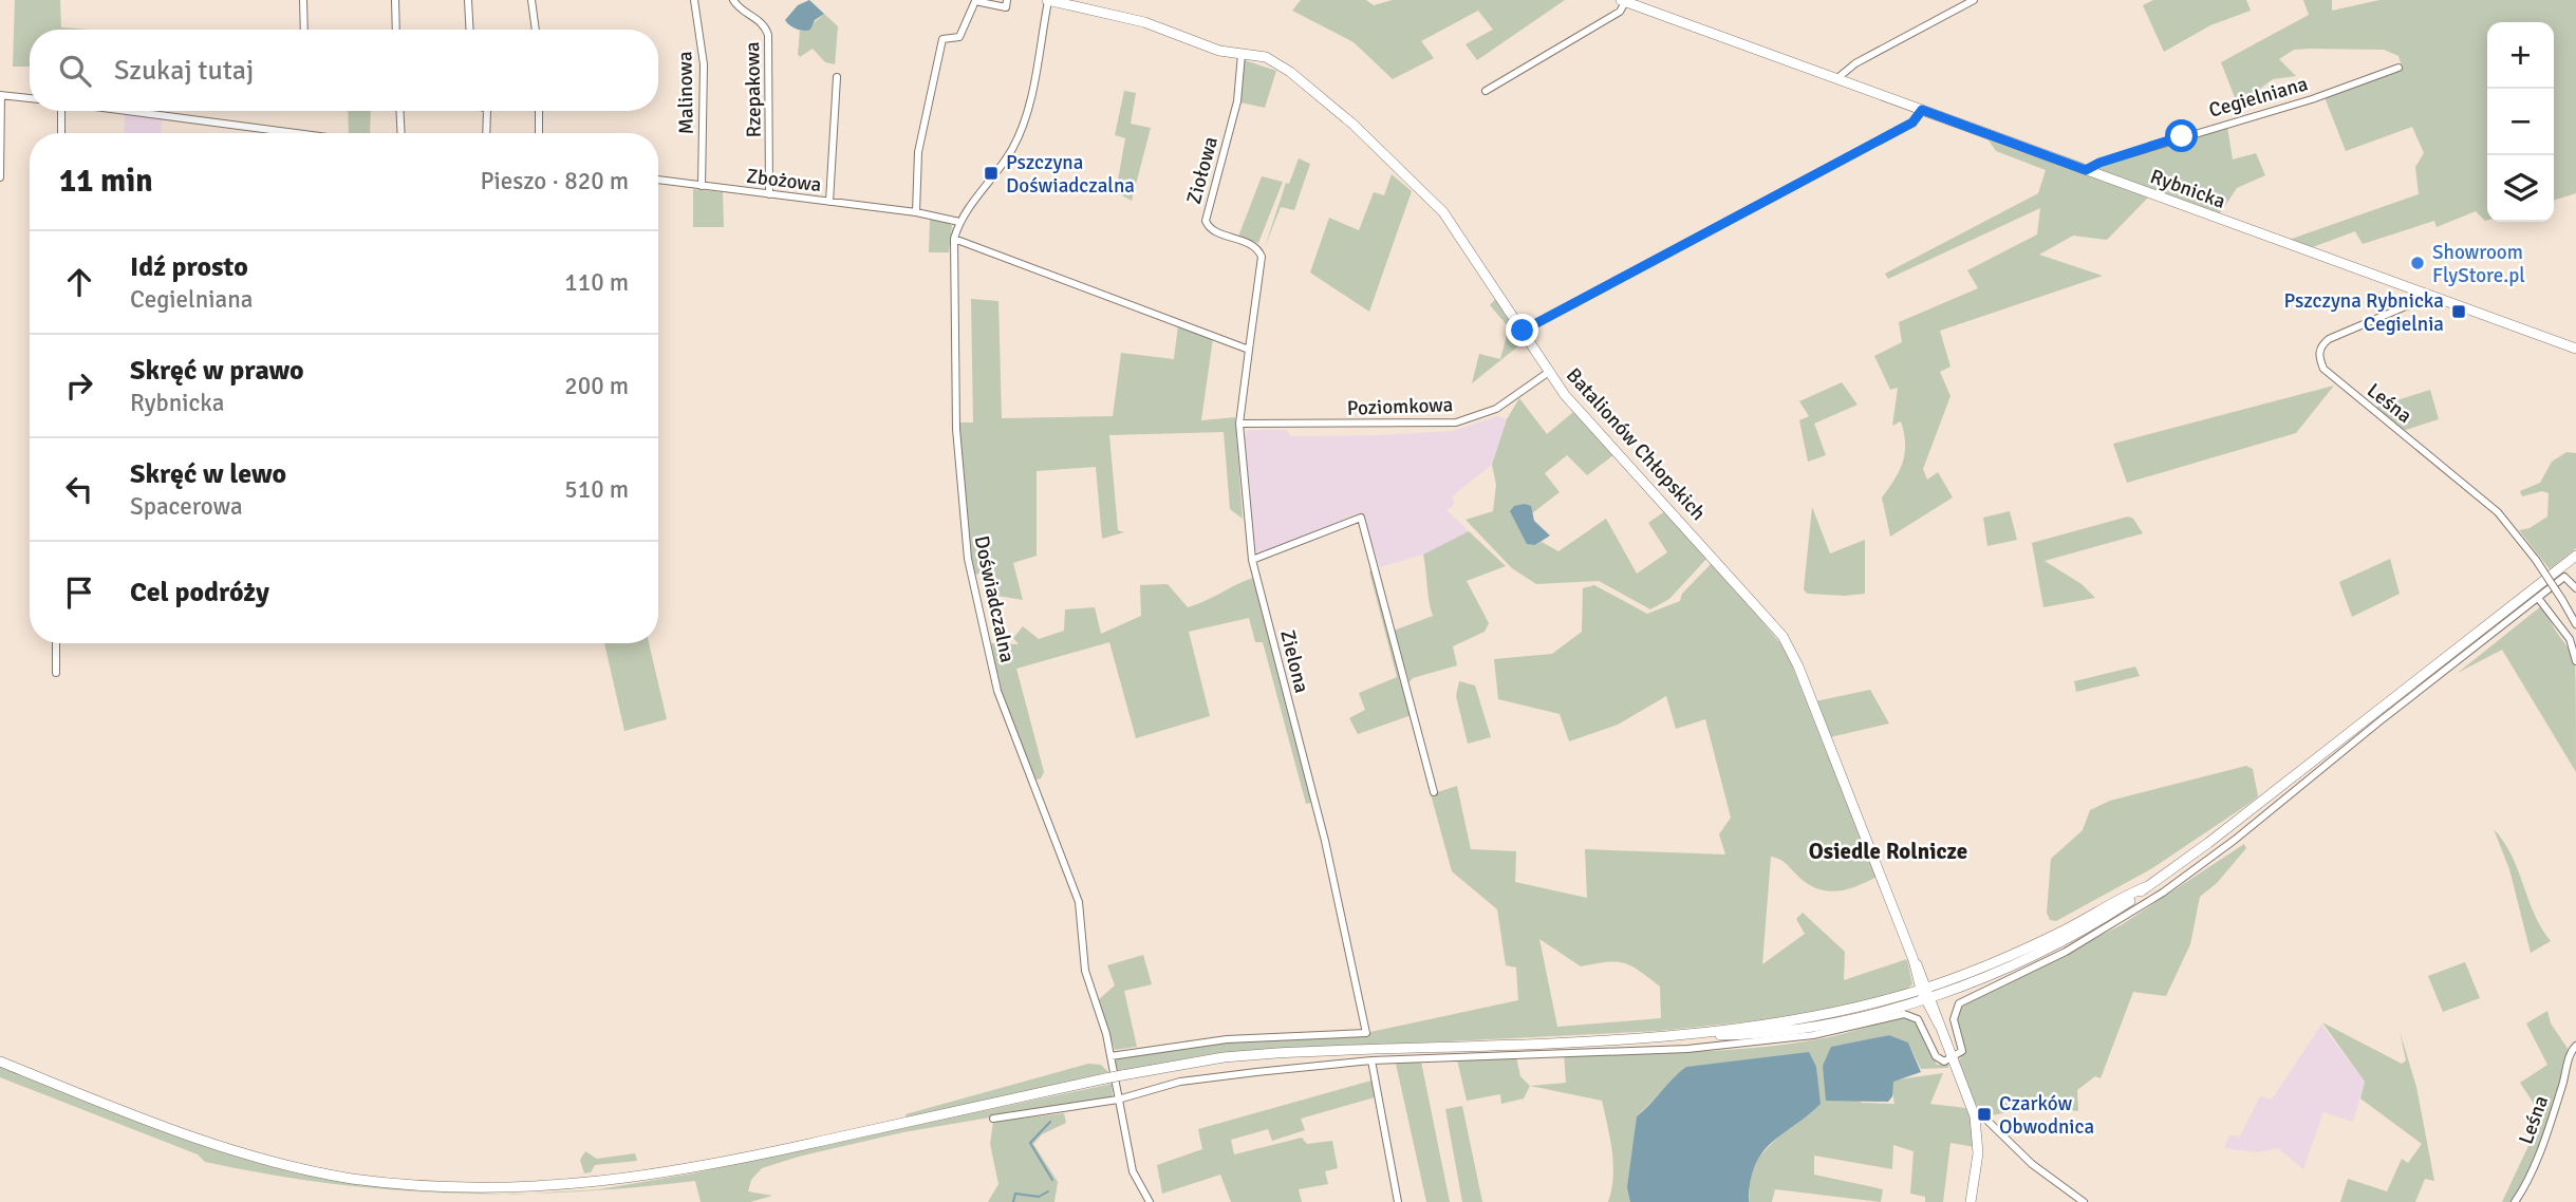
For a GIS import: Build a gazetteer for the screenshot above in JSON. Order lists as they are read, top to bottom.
{
  "streets": {
    "main road": ["Rybnicka", "Batalionów Chłopskich"],
    "street": [
      "Rzepakowa",
      "Malinowa",
      "Cegielniana",
      "Ziołowa",
      "Zbożowa",
      "Leśna",
      "Poziomkowa",
      "Doświadczalna",
      "Zielona"
    ]
  },
  "crossings": [
    ["Rzepakowa", "Zbożowa"],
    ["Malinowa", "Zbożowa"],
    ["Cegielniana", "Rybnicka"],
    ["Ziołowa", "Batalionów Chłopskich"],
    ["Ziołowa", "Zielona"],
    ["Zbożowa", "Doświadczalna"],
    ["Rybnicka", "Leśna"],
    ["Poziomkowa", "Batalionów Chłopskich"],
    ["Poziomkowa", "Zielona"],
    ["Batalionów Chłopskich", "Doświadczalna"],
    ["Doświadczalna", "Zielona"]
  ],
  "districts": ["Osiedle Rolnicze"],
  "places": {
    "transit": ["Pszczyna Doświadczalna", "Pszczyna Rybnicka Cegielnia", "Czarków Obwodnica"],
    "other": ["Showroom FlyStore.pl"]
  },
  "page": {
    "map_buttons": ["+", "−"],
    "search": "Szukaj tutaj",
    "heading": ["11 min", "Pieszo · 820 m"],
    "list": [
      ["Idź prosto", "Cegielniana", "110 m"],
      ["Skręć w prawo", "Rybnicka", "200 m"],
      ["Skręć w lewo", "Spacerowa", "510 m"],
      "Cel podróży"
    ]
  }
}
